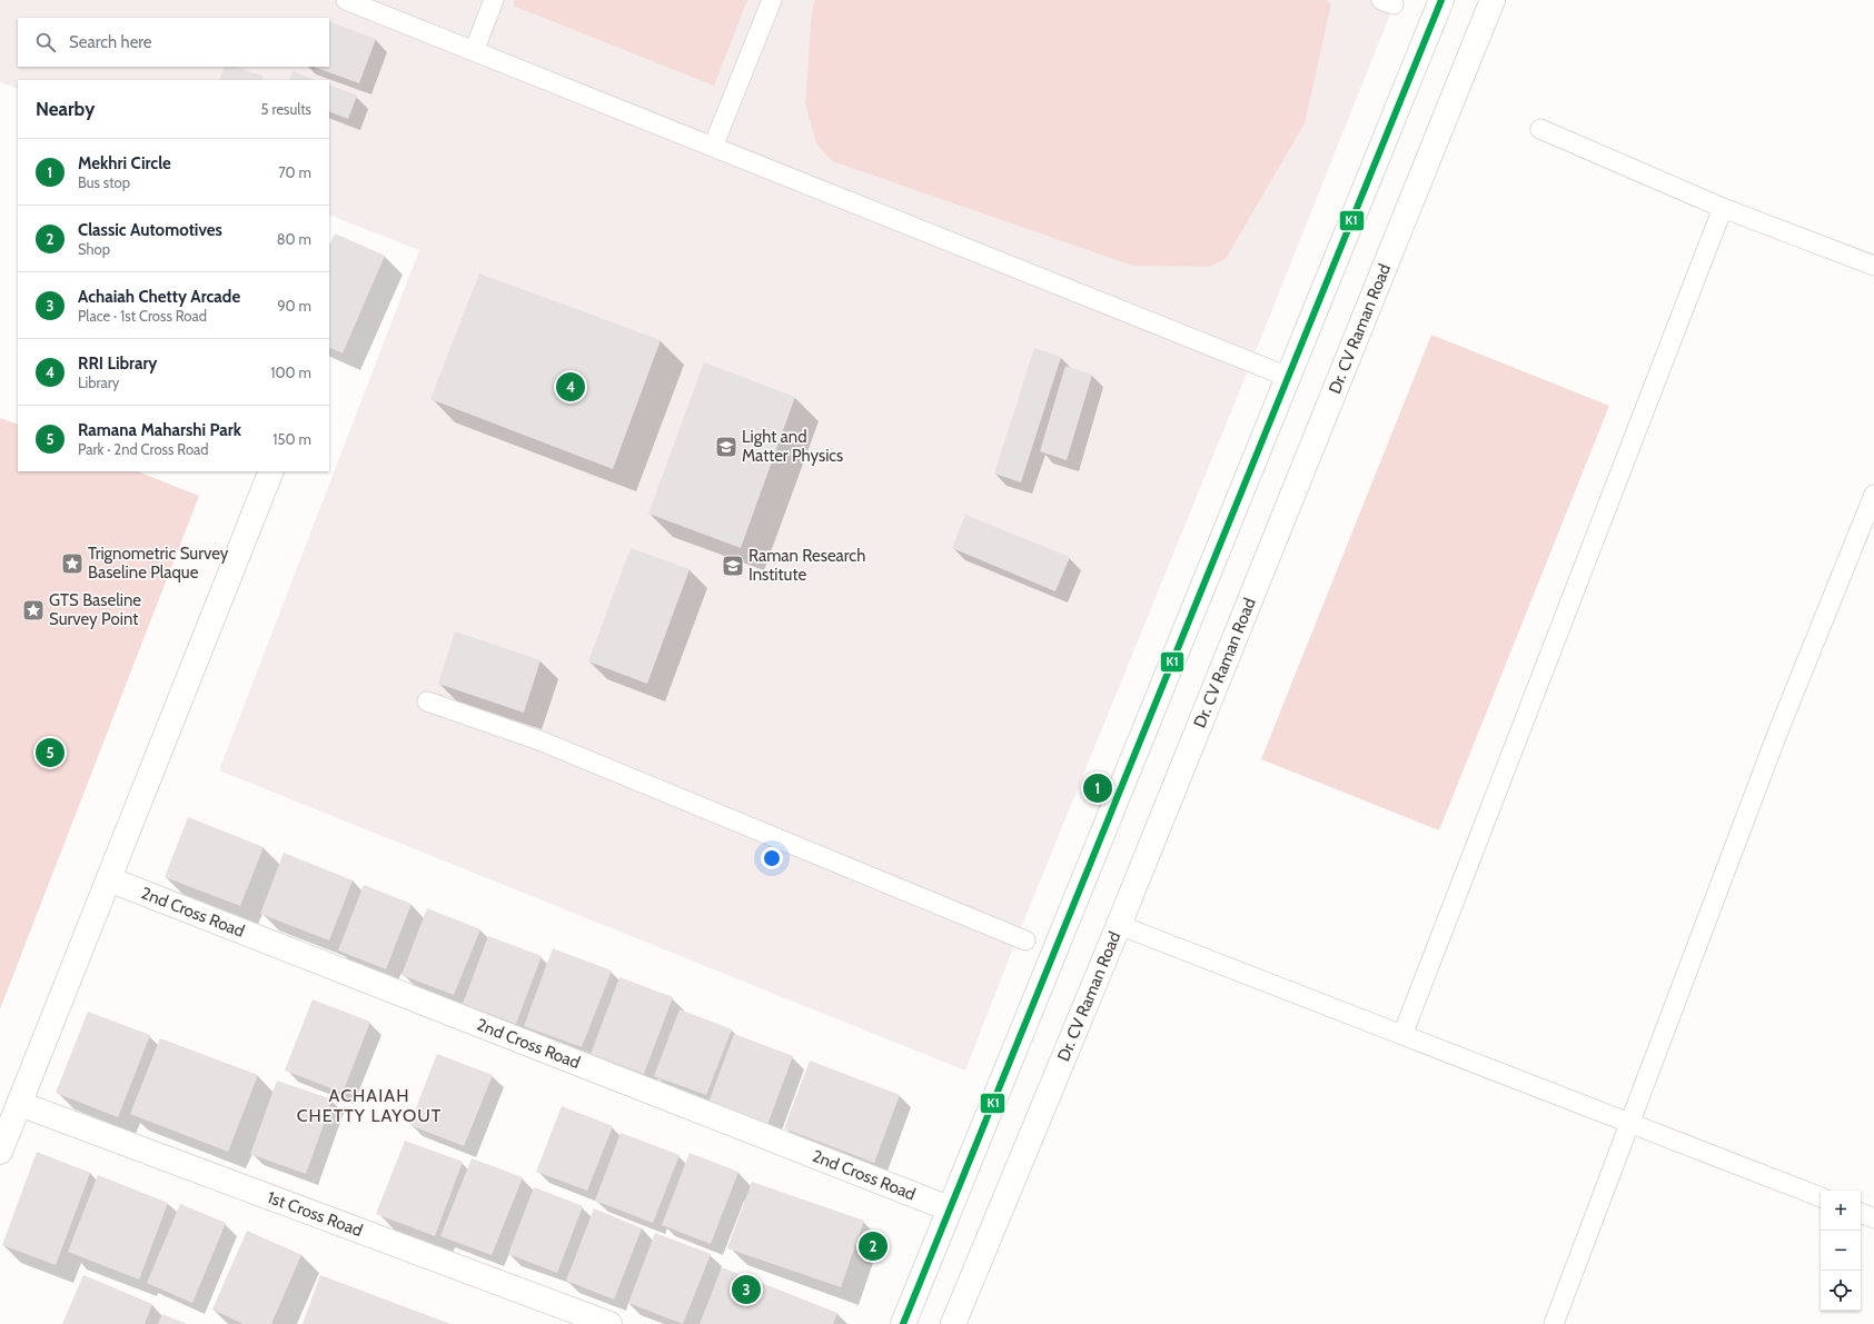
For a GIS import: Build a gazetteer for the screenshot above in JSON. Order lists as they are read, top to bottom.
{
  "streets": {
    "main road": ["Dr. CV Raman Road", "2nd Cross Road", "1st Cross Road"]
  },
  "districts": ["ACHAIAH CHETTY LAYOUT"],
  "places": {
    "school or university": ["Light and Matter Physics", "Raman Research Institute"],
    "place": ["Trignometric Survey Baseline Plaque", "GTS Baseline Survey Point"]
  },
  "lines": ["transit line K1"],
  "page": {
    "search": "Search here",
    "heading": ["Nearby", "5 results"],
    "list": [
      {
        "mark": "1",
        "name": "Mekhri Circle",
        "note": "Bus stop",
        "value": "70 m"
      },
      {
        "mark": "2",
        "name": "Classic Automotives",
        "note": "Shop",
        "value": "80 m"
      },
      {
        "mark": "3",
        "name": "Achaiah Chetty Arcade",
        "note": "Place · 1st Cross Road",
        "value": "90 m"
      },
      {
        "mark": "4",
        "name": "RRI Library",
        "note": "Library",
        "value": "100 m"
      },
      {
        "mark": "5",
        "name": "Ramana Maharshi Park",
        "note": "Park · 2nd Cross Road",
        "value": "150 m"
      }
    ],
    "pins": [
      "4",
      "5",
      "1",
      "2",
      "3"
    ],
    "map_buttons": ["+", "−"]
  }
}
